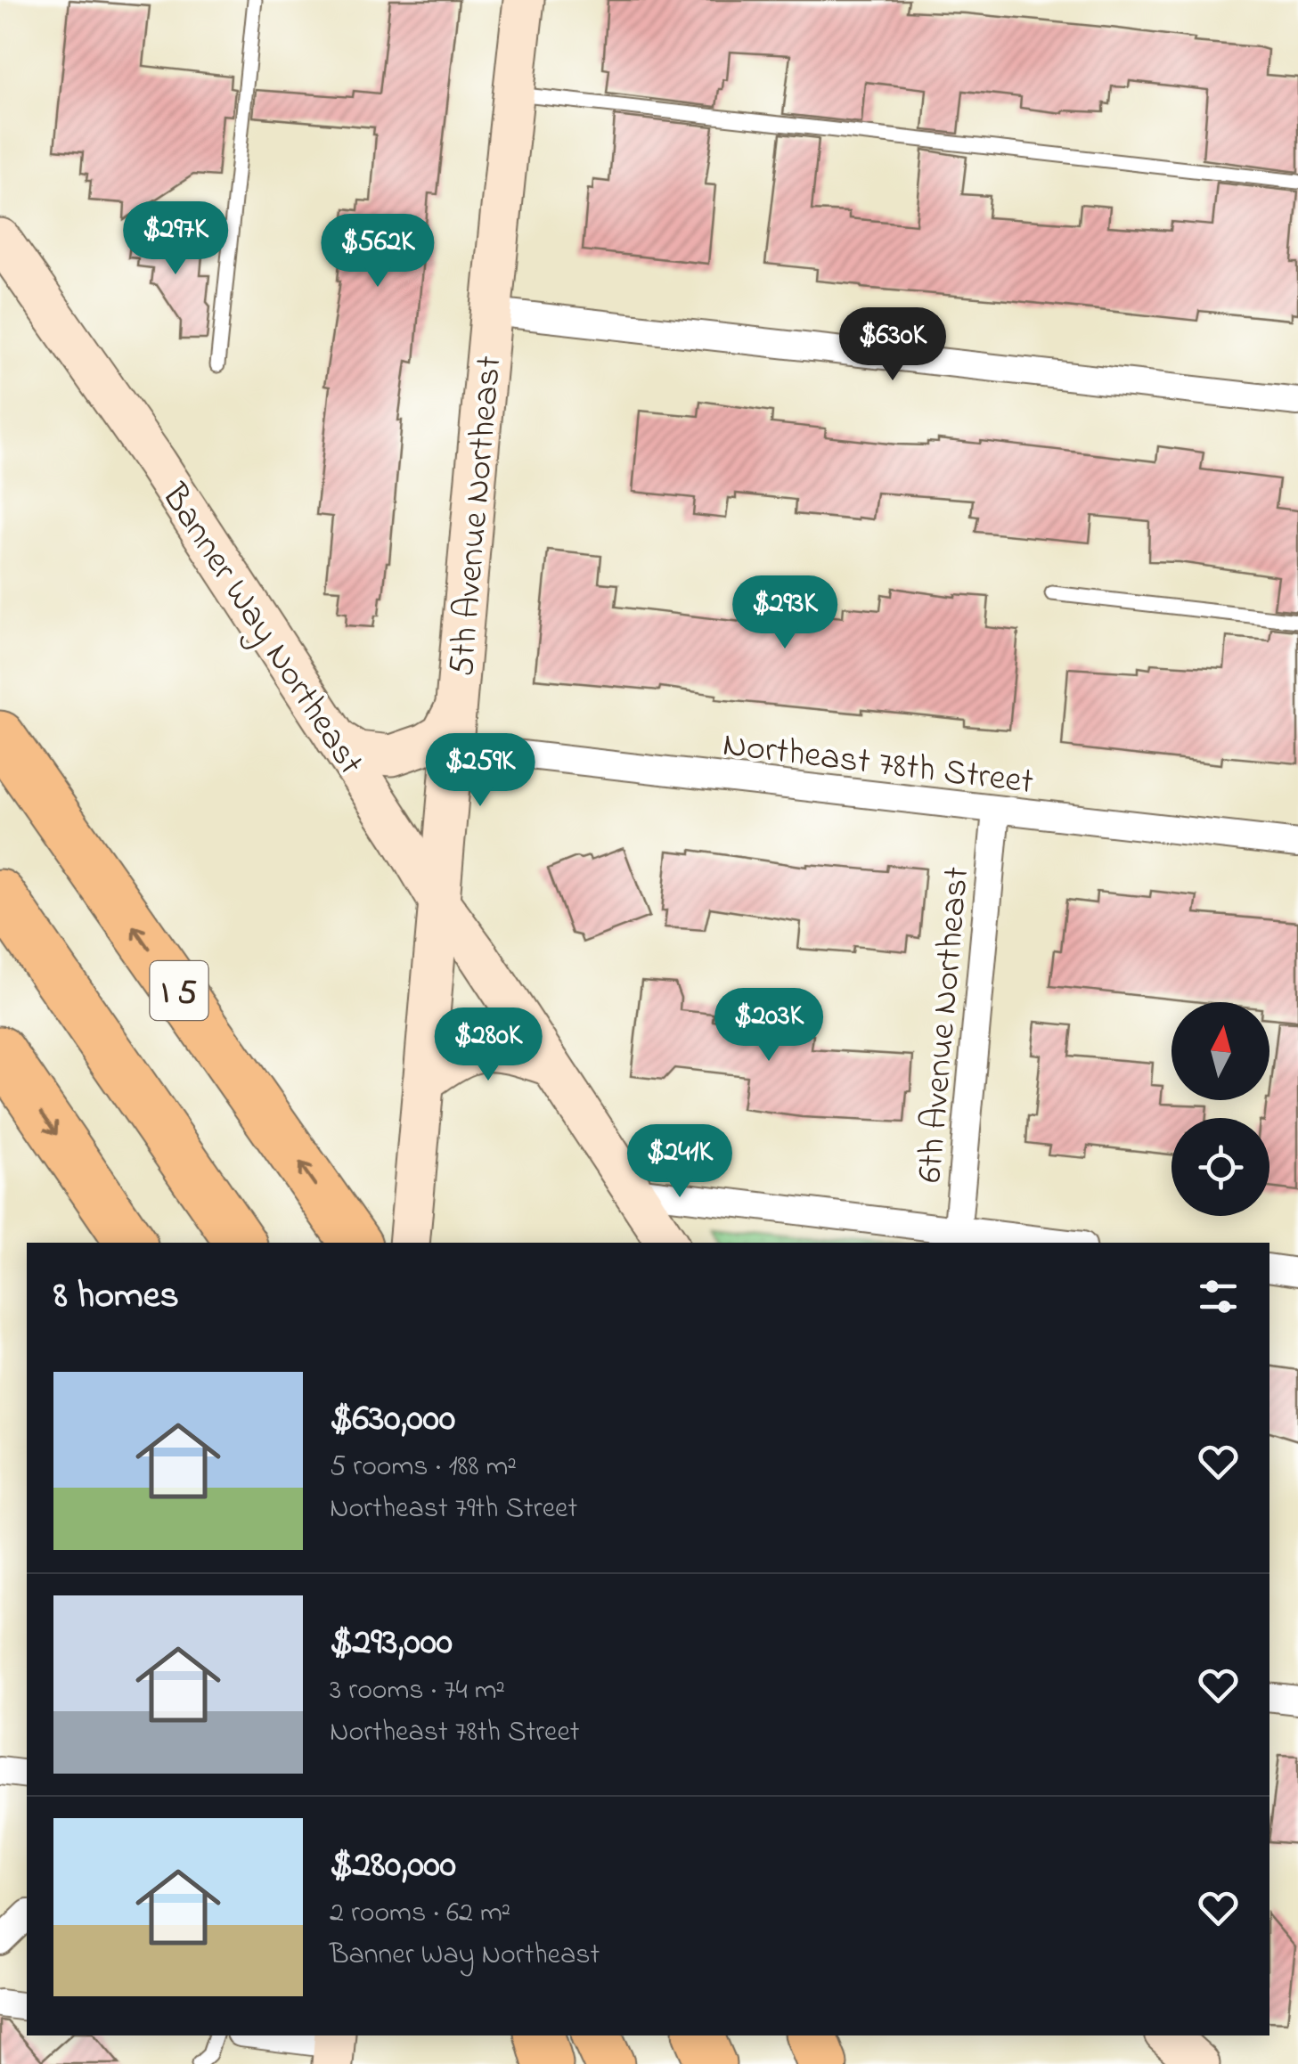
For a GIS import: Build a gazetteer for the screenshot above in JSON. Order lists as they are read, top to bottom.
{
  "streets": {
    "highway": ["I 5"],
    "main road": ["5th Avenue Northeast", "Banner Way Northeast"],
    "street": ["Northeast 78th Street", "6th Avenue Northeast"]
  },
  "crossings": [
    ["5th Avenue Northeast", "Banner Way Northeast"],
    ["5th Avenue Northeast", "Northeast 78th Street"],
    ["Northeast 78th Street", "6th Avenue Northeast"]
  ],
  "north": "top",
  "page": {
    "price": [
      "$297K",
      "$562K",
      "$630K",
      "$293K",
      "$259K",
      "$203K",
      "$280K",
      "$241K"
    ],
    "heading": "8 homes",
    "list": [
      {
        "name": "$630,000",
        "note": "5 rooms · 188 m² · Northeast 79th Street"
      },
      {
        "name": "$293,000",
        "note": "3 rooms · 74 m² · Northeast 78th Street"
      },
      {
        "name": "$280,000",
        "note": "2 rooms · 62 m² · Banner Way Northeast"
      }
    ]
  }
}
